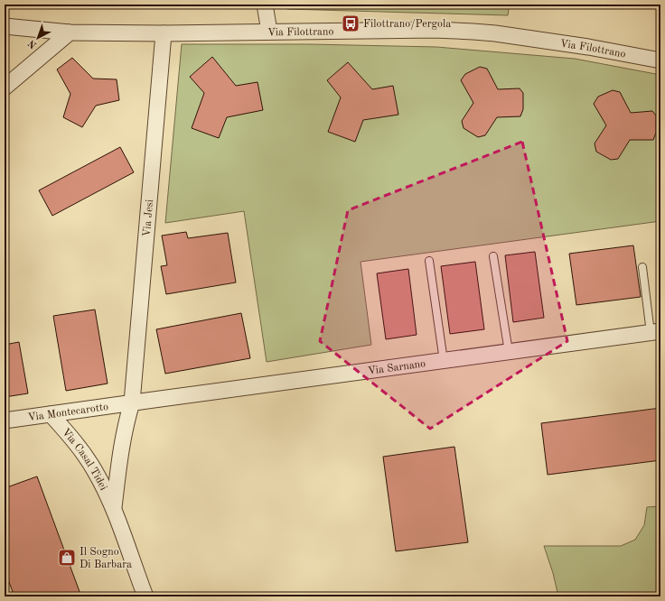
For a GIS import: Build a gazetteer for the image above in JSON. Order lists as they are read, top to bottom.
{
  "streets": {
    "street": [
      "Via Filottrano",
      "Via Jesi",
      "Via Sarnano",
      "Via Montecarotto",
      "Via Casal Tidei"
    ]
  },
  "crossings": [
    ["Via Filottrano", "Via Jesi"],
    ["Via Jesi", "Via Sarnano"],
    ["Via Jesi", "Via Montecarotto"],
    ["Via Jesi", "Via Casal Tidei"],
    ["Via Sarnano", "Via Montecarotto"],
    ["Via Sarnano", "Via Casal Tidei"],
    ["Via Montecarotto", "Via Casal Tidei"]
  ],
  "places": {
    "bus stop": ["Filottrano/Pergola"],
    "shop": ["Il Sogno Di Barbara"]
  },
  "north": "bottom left"
}
